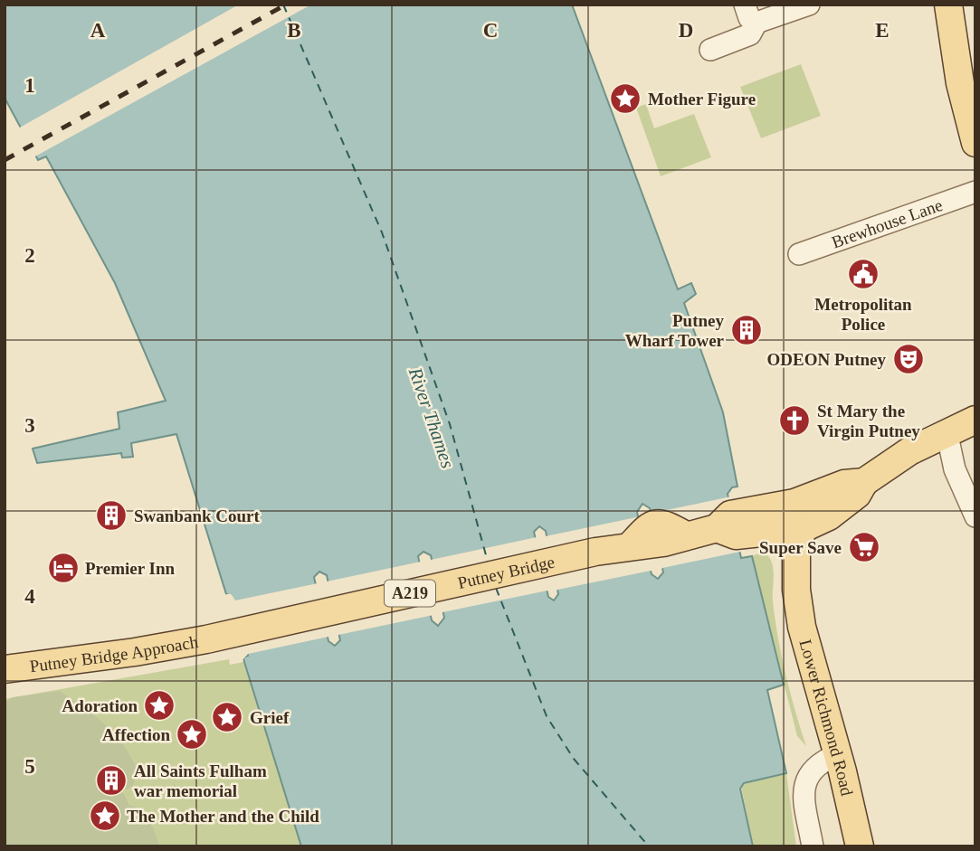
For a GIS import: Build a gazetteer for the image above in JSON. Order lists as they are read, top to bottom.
{
  "streets": {
    "main road": [
      "Putney Bridge",
      "A219",
      "Putney Bridge Approach",
      "Lower Richmond Road"
    ],
    "street": ["Brewhouse Lane"]
  },
  "crossings": [
    ["Putney Bridge", "Putney Bridge Approach"],
    ["Putney Bridge", "Lower Richmond Road"]
  ],
  "water": ["River Thames"],
  "places": {
    "place": [
      "Mother Figure",
      "Adoration",
      "Grief",
      "Affection",
      "The Mother and the Child"
    ],
    "public building": ["Metropolitan Police"],
    "building": ["Putney Wharf Tower", "Swanbank Court", "All Saints Fulham war memorial"],
    "theatre": ["ODEON Putney"],
    "church": ["St Mary the Virgin Putney"],
    "supermarket": ["Super Save"],
    "hotel": ["Premier Inn"]
  },
  "grid": {
    "columns": [
      "A",
      "B",
      "C",
      "D",
      "E"
    ],
    "rows": [
      "1",
      "2",
      "3",
      "4",
      "5"
    ]
  }
}
